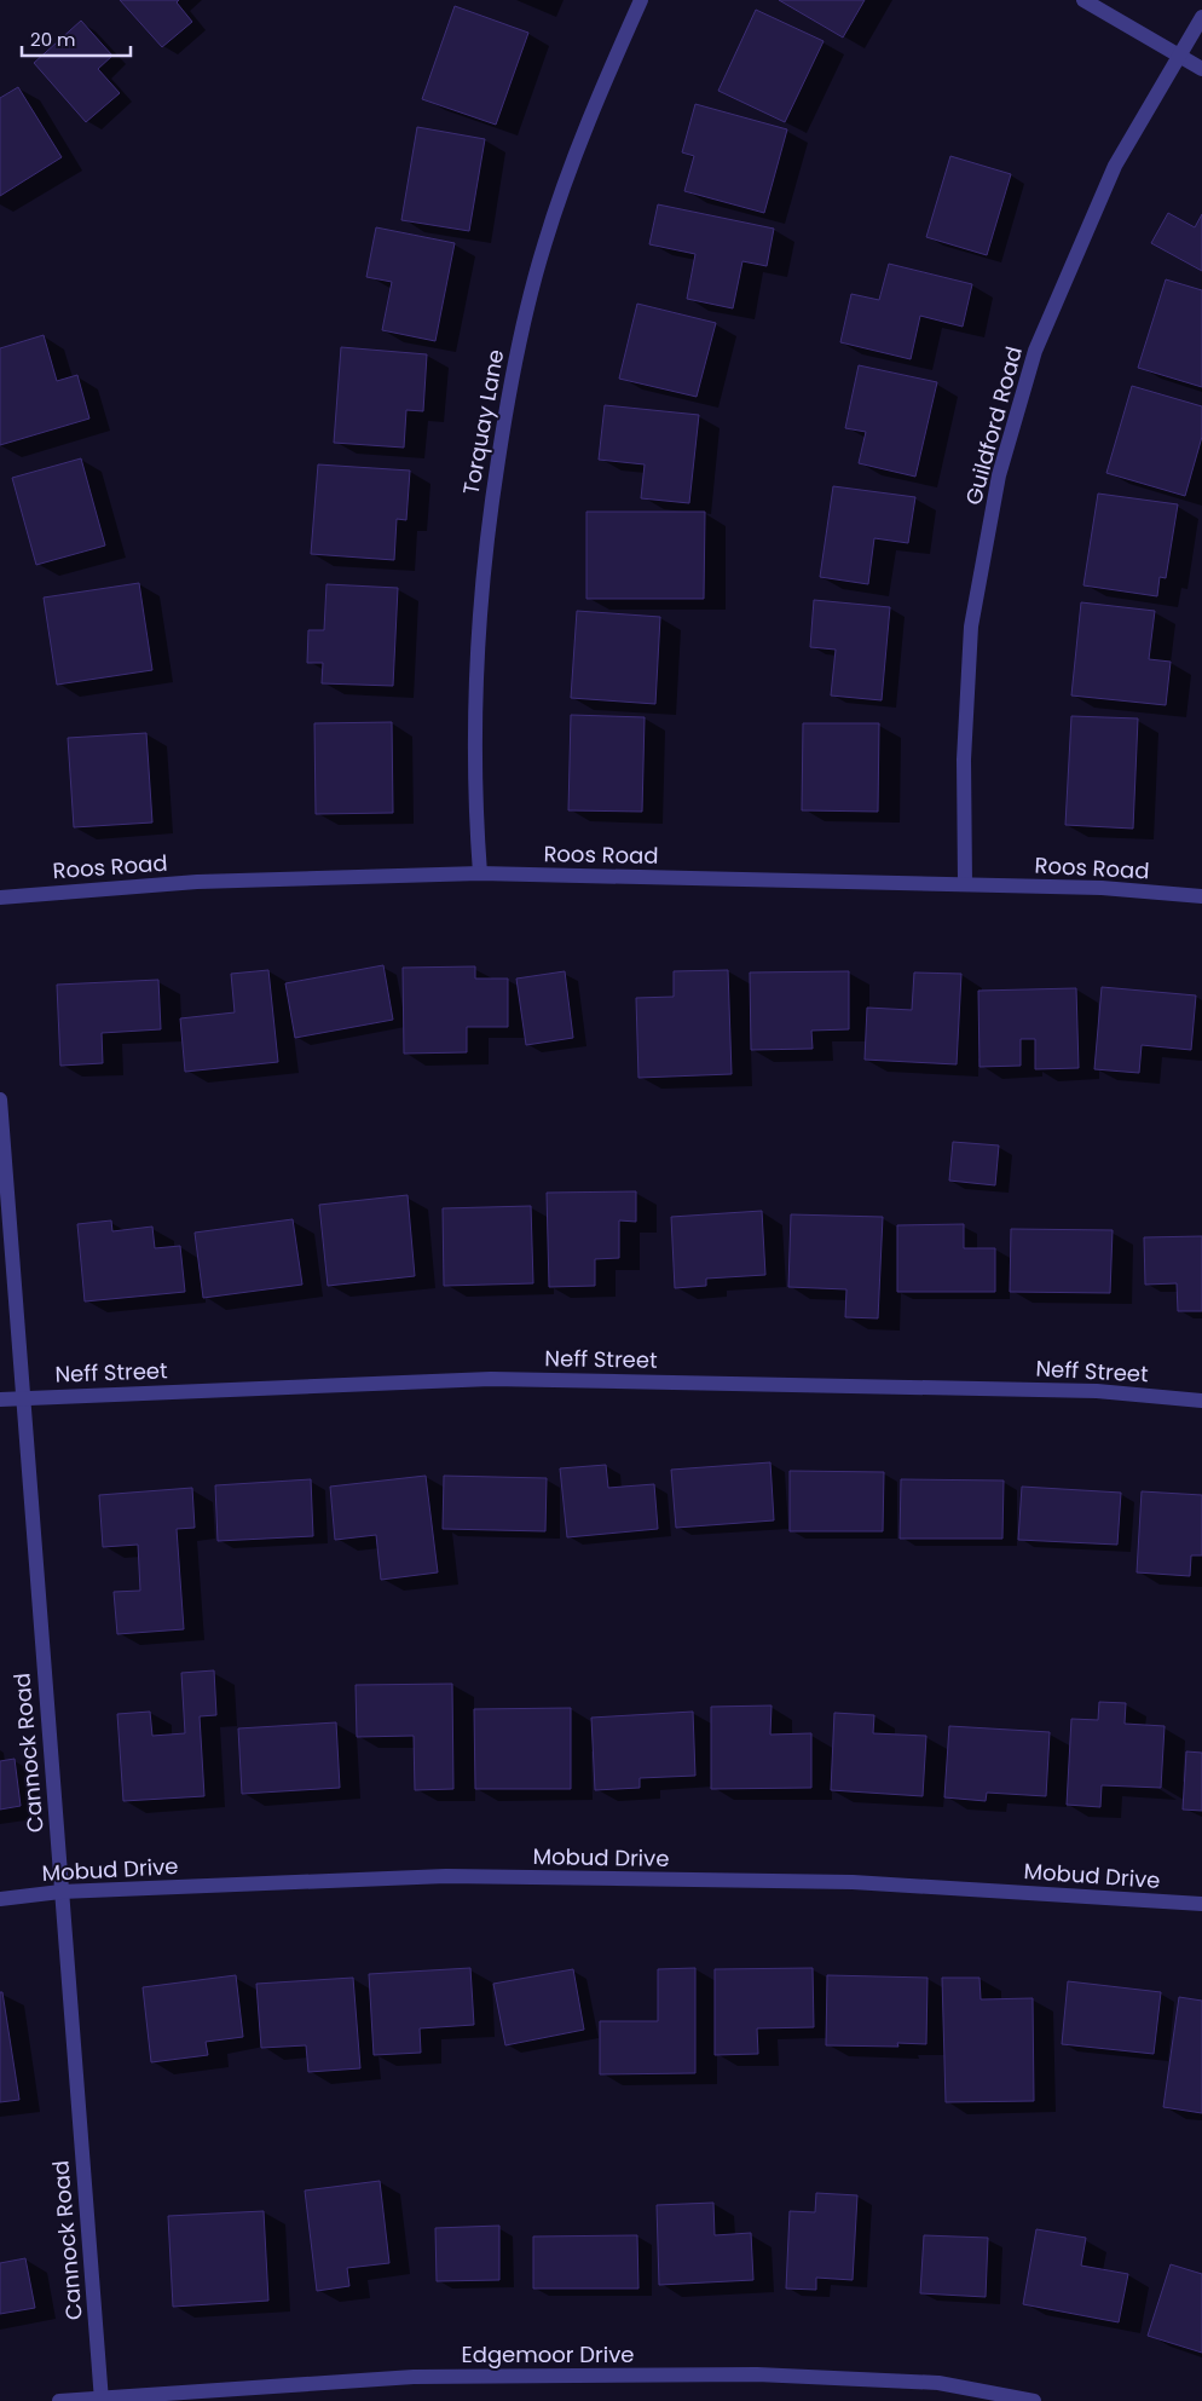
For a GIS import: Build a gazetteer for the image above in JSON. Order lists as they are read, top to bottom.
{
  "streets": {
    "street": [
      "Torquay Lane",
      "Guildford Road",
      "Roos Road",
      "Neff Street",
      "Cannock Road",
      "Mobud Drive",
      "Edgemoor Drive"
    ]
  },
  "crossings": [
    ["Torquay Lane", "Roos Road"],
    ["Guildford Road", "Roos Road"],
    ["Neff Street", "Cannock Road"],
    ["Cannock Road", "Mobud Drive"],
    ["Cannock Road", "Edgemoor Drive"]
  ],
  "scale_bar": "20 m"
}
